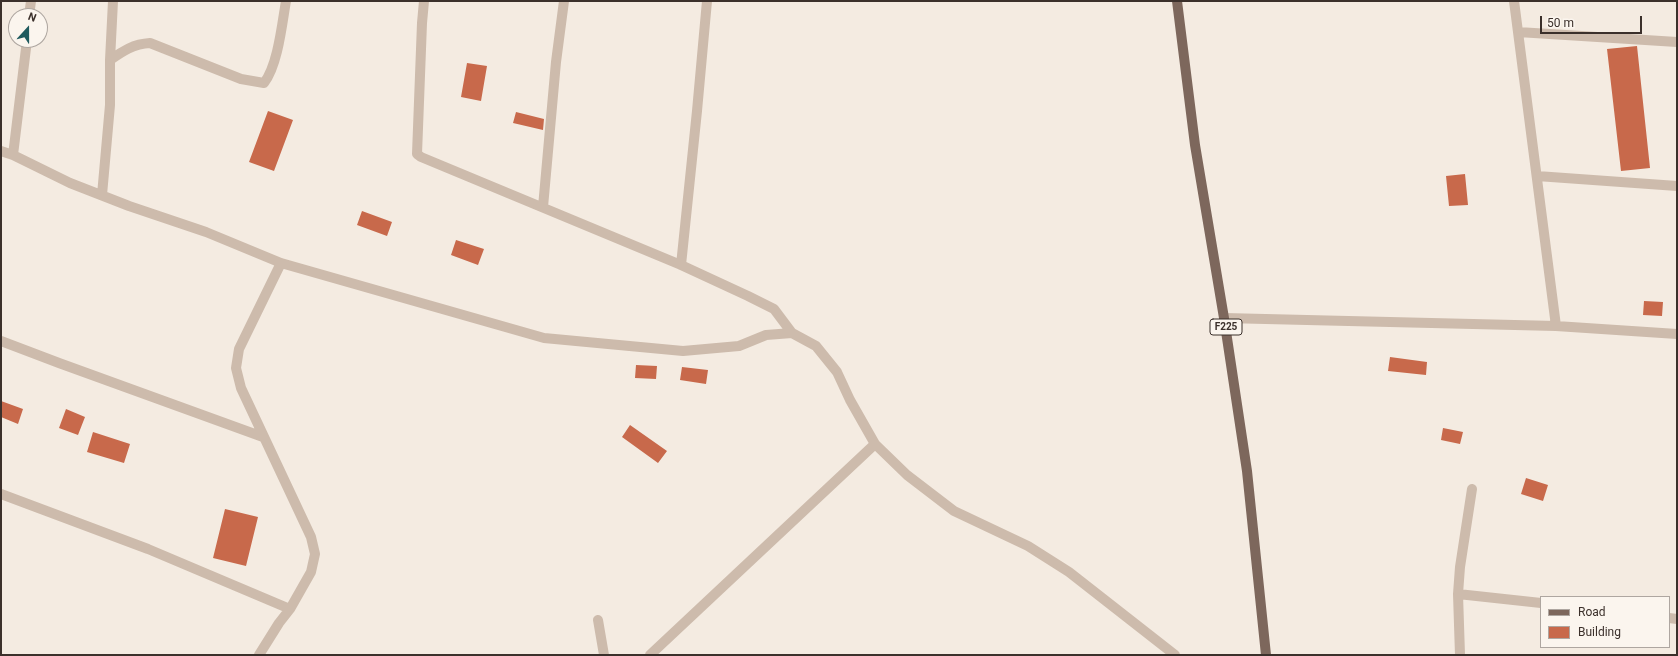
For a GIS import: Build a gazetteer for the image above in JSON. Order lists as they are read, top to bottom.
{
  "streets": {
    "main road": ["F225"]
  },
  "legend": ["Road", "Building"],
  "scale_bar": "50 m",
  "north": "top"
}
